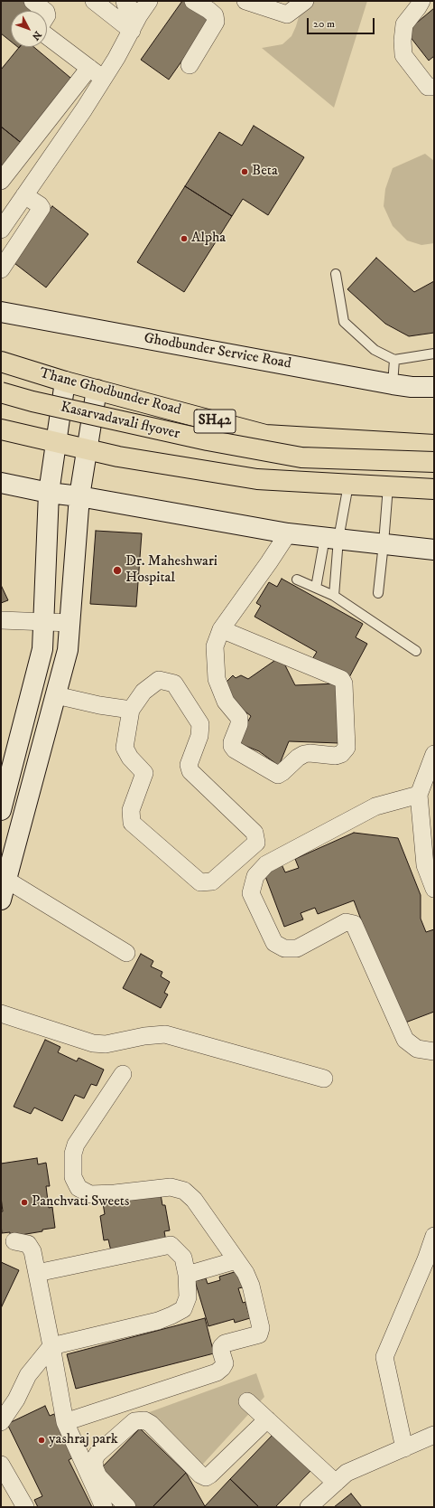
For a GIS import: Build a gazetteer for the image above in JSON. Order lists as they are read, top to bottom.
{
  "streets": {
    "main road": ["Thane Ghodbunder Road", "Kasarvadavali flyover", "SH42"],
    "street": ["Ghodbunder Service Road"]
  },
  "places": [
    "Beta",
    "Alpha",
    "Dr. Maheshwari Hospital",
    "Panchvati Sweets",
    "yashraj park"
  ],
  "scale_bar": "20 m",
  "north": "bottom right"
}
